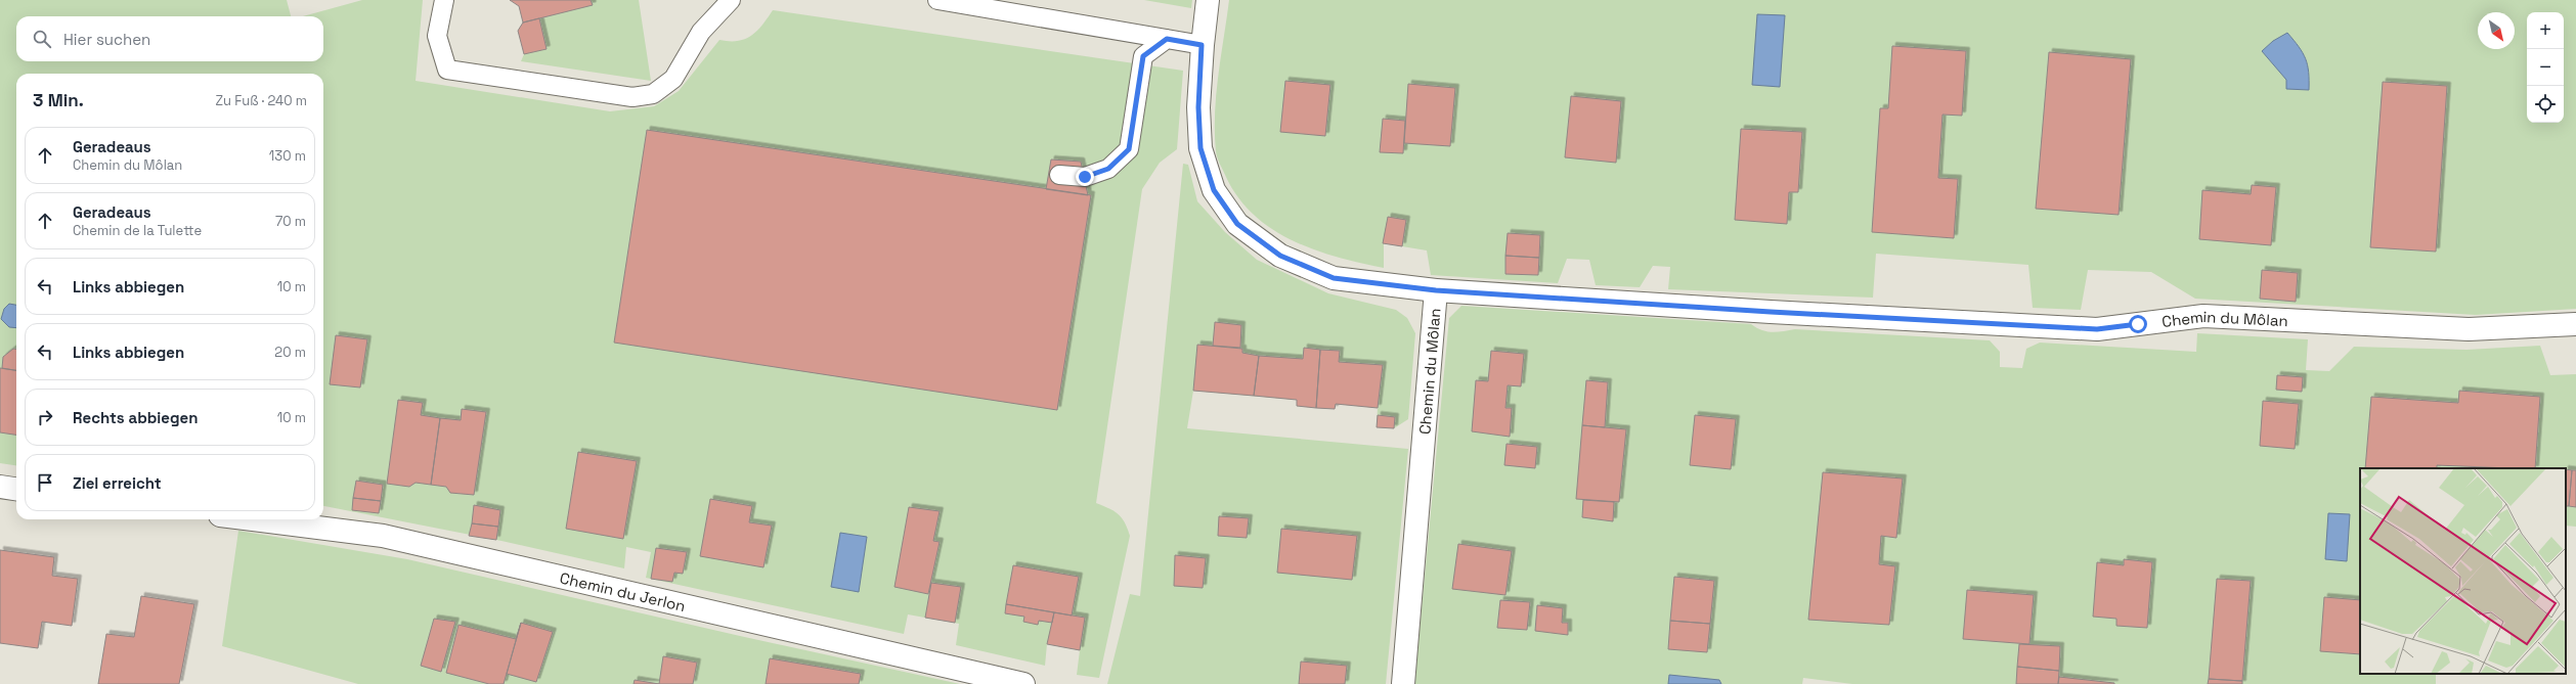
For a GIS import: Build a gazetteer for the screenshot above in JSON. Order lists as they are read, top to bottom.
{
  "streets": {
    "street": ["Chemin du Môlan", "Chemin du Jerlon"]
  },
  "north": "bottom right",
  "page": {
    "map_buttons": ["+", "−"],
    "search": "Hier suchen",
    "heading": ["3 Min.", "Zu Fuß · 240 m"],
    "list": [
      ["Geradeaus", "Chemin du Môlan", "130 m"],
      ["Geradeaus", "Chemin de la Tulette", "70 m"],
      ["Links abbiegen", "10 m"],
      ["Links abbiegen", "20 m"],
      ["Rechts abbiegen", "10 m"],
      "Ziel erreicht"
    ]
  }
}
